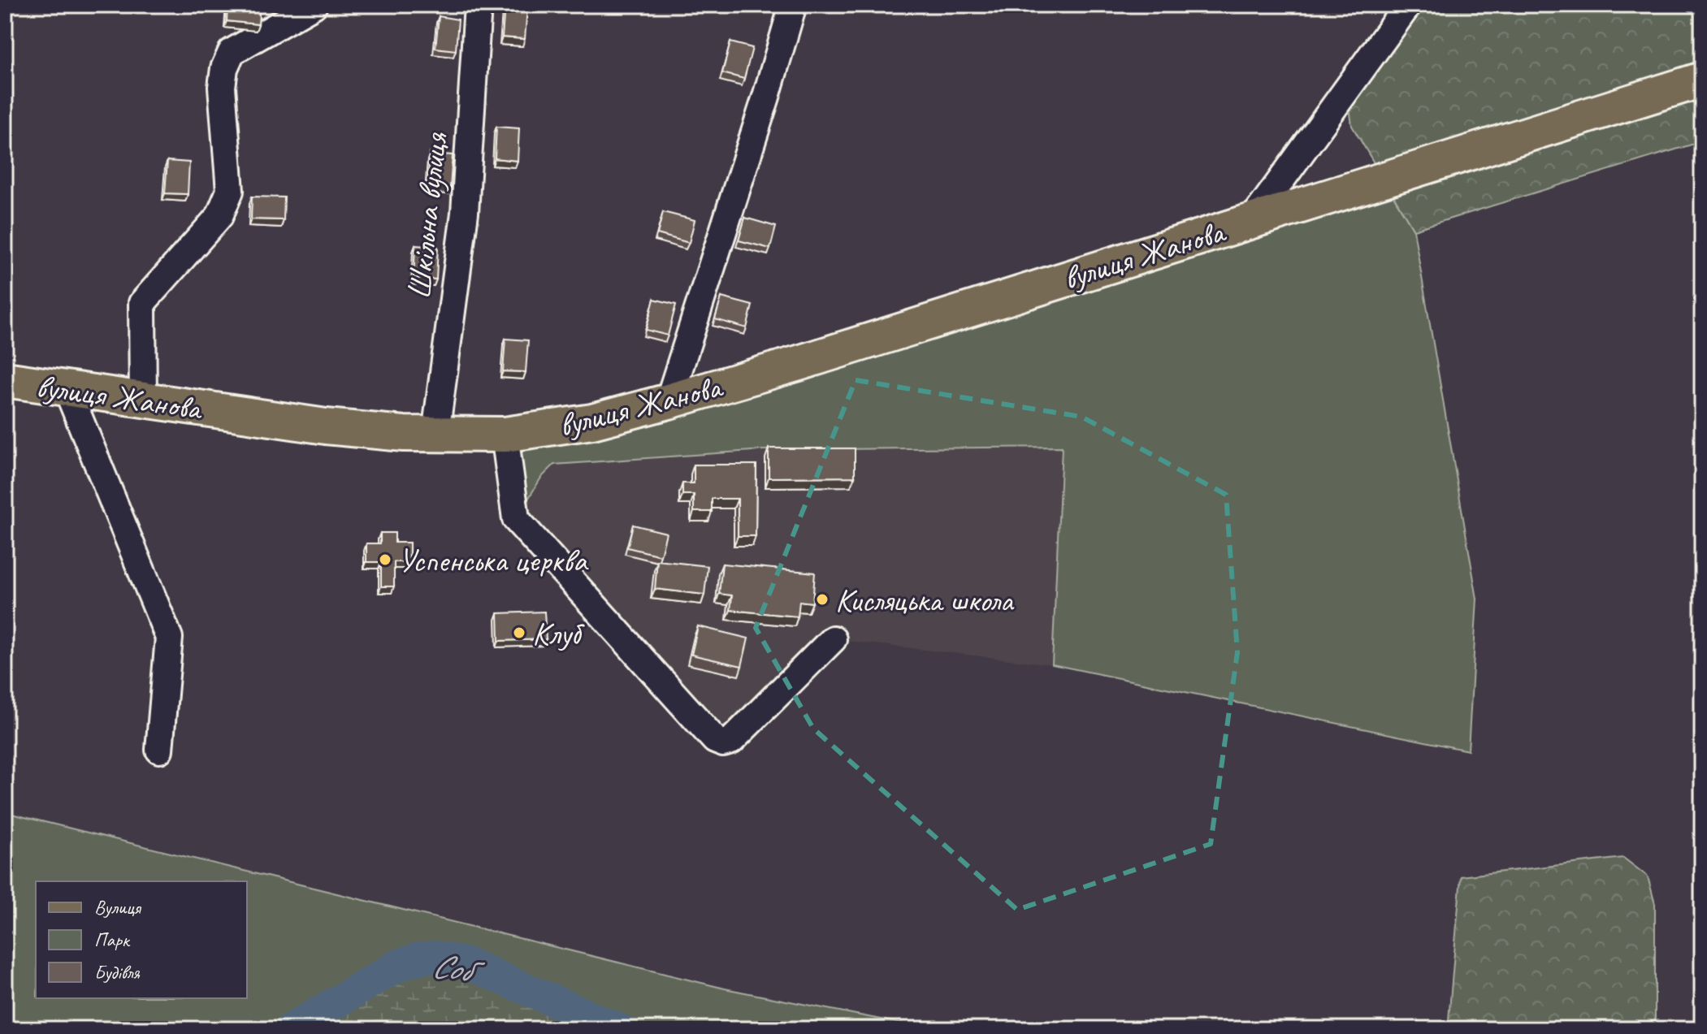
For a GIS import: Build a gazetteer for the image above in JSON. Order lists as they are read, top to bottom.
{
  "streets": {
    "main road": ["вулиця Жанова"],
    "street": ["Шкільна вулиця"]
  },
  "crossings": [
    ["Шкільна вулиця", "вулиця Жанова"]
  ],
  "water": ["Соб"],
  "places": ["Успенська церква", "Кисляцька школа", "Клуб"],
  "legend": ["Вулиця", "Парк", "Будівля"]
}
